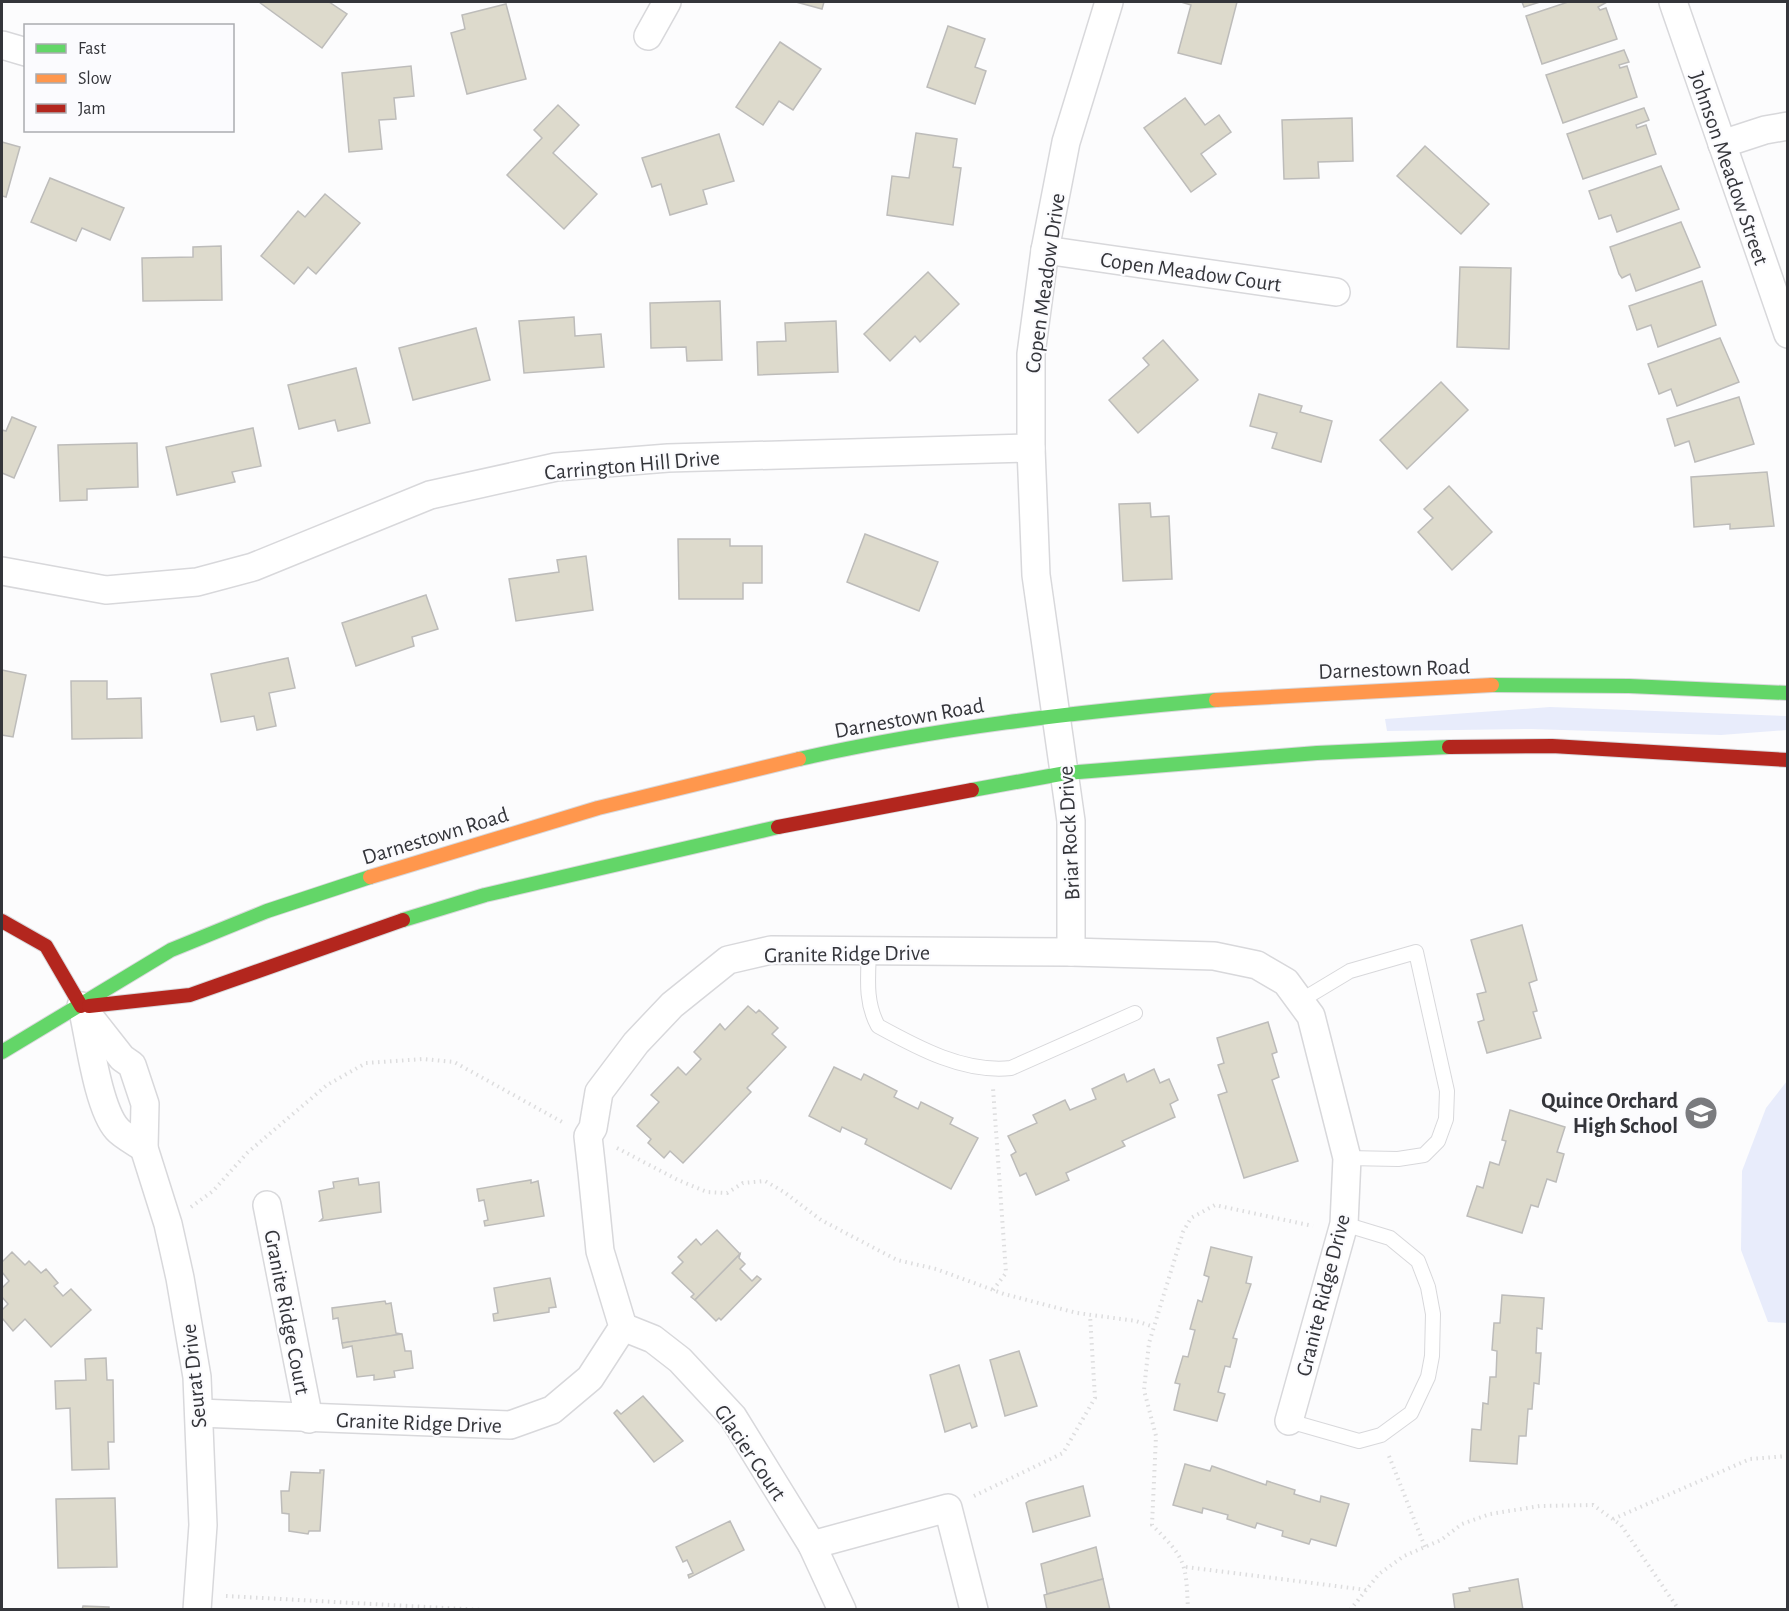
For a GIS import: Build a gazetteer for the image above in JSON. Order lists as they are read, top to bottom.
{
  "streets": {
    "main road": ["Darnestown Road"],
    "street": [
      "Johnson Meadow Street",
      "Copen Meadow Court",
      "Copen Meadow Drive",
      "Carrington Hill Drive",
      "Briar Rock Drive",
      "Granite Ridge Drive",
      "Granite Ridge Court",
      "Seurat Drive",
      "Glacier Court"
    ]
  },
  "crossings": [
    ["Copen Meadow Court", "Copen Meadow Drive"],
    ["Copen Meadow Drive", "Carrington Hill Drive"],
    ["Copen Meadow Drive", "Darnestown Road"],
    ["Copen Meadow Drive", "Briar Rock Drive"],
    ["Darnestown Road", "Briar Rock Drive"],
    ["Darnestown Road", "Seurat Drive"],
    ["Briar Rock Drive", "Granite Ridge Drive"],
    ["Granite Ridge Drive", "Granite Ridge Court"],
    ["Granite Ridge Drive", "Seurat Drive"],
    ["Granite Ridge Drive", "Glacier Court"]
  ],
  "places": {
    "school or university": ["Quince Orchard High School"]
  },
  "legend": ["Fast", "Slow", "Jam"]
}
